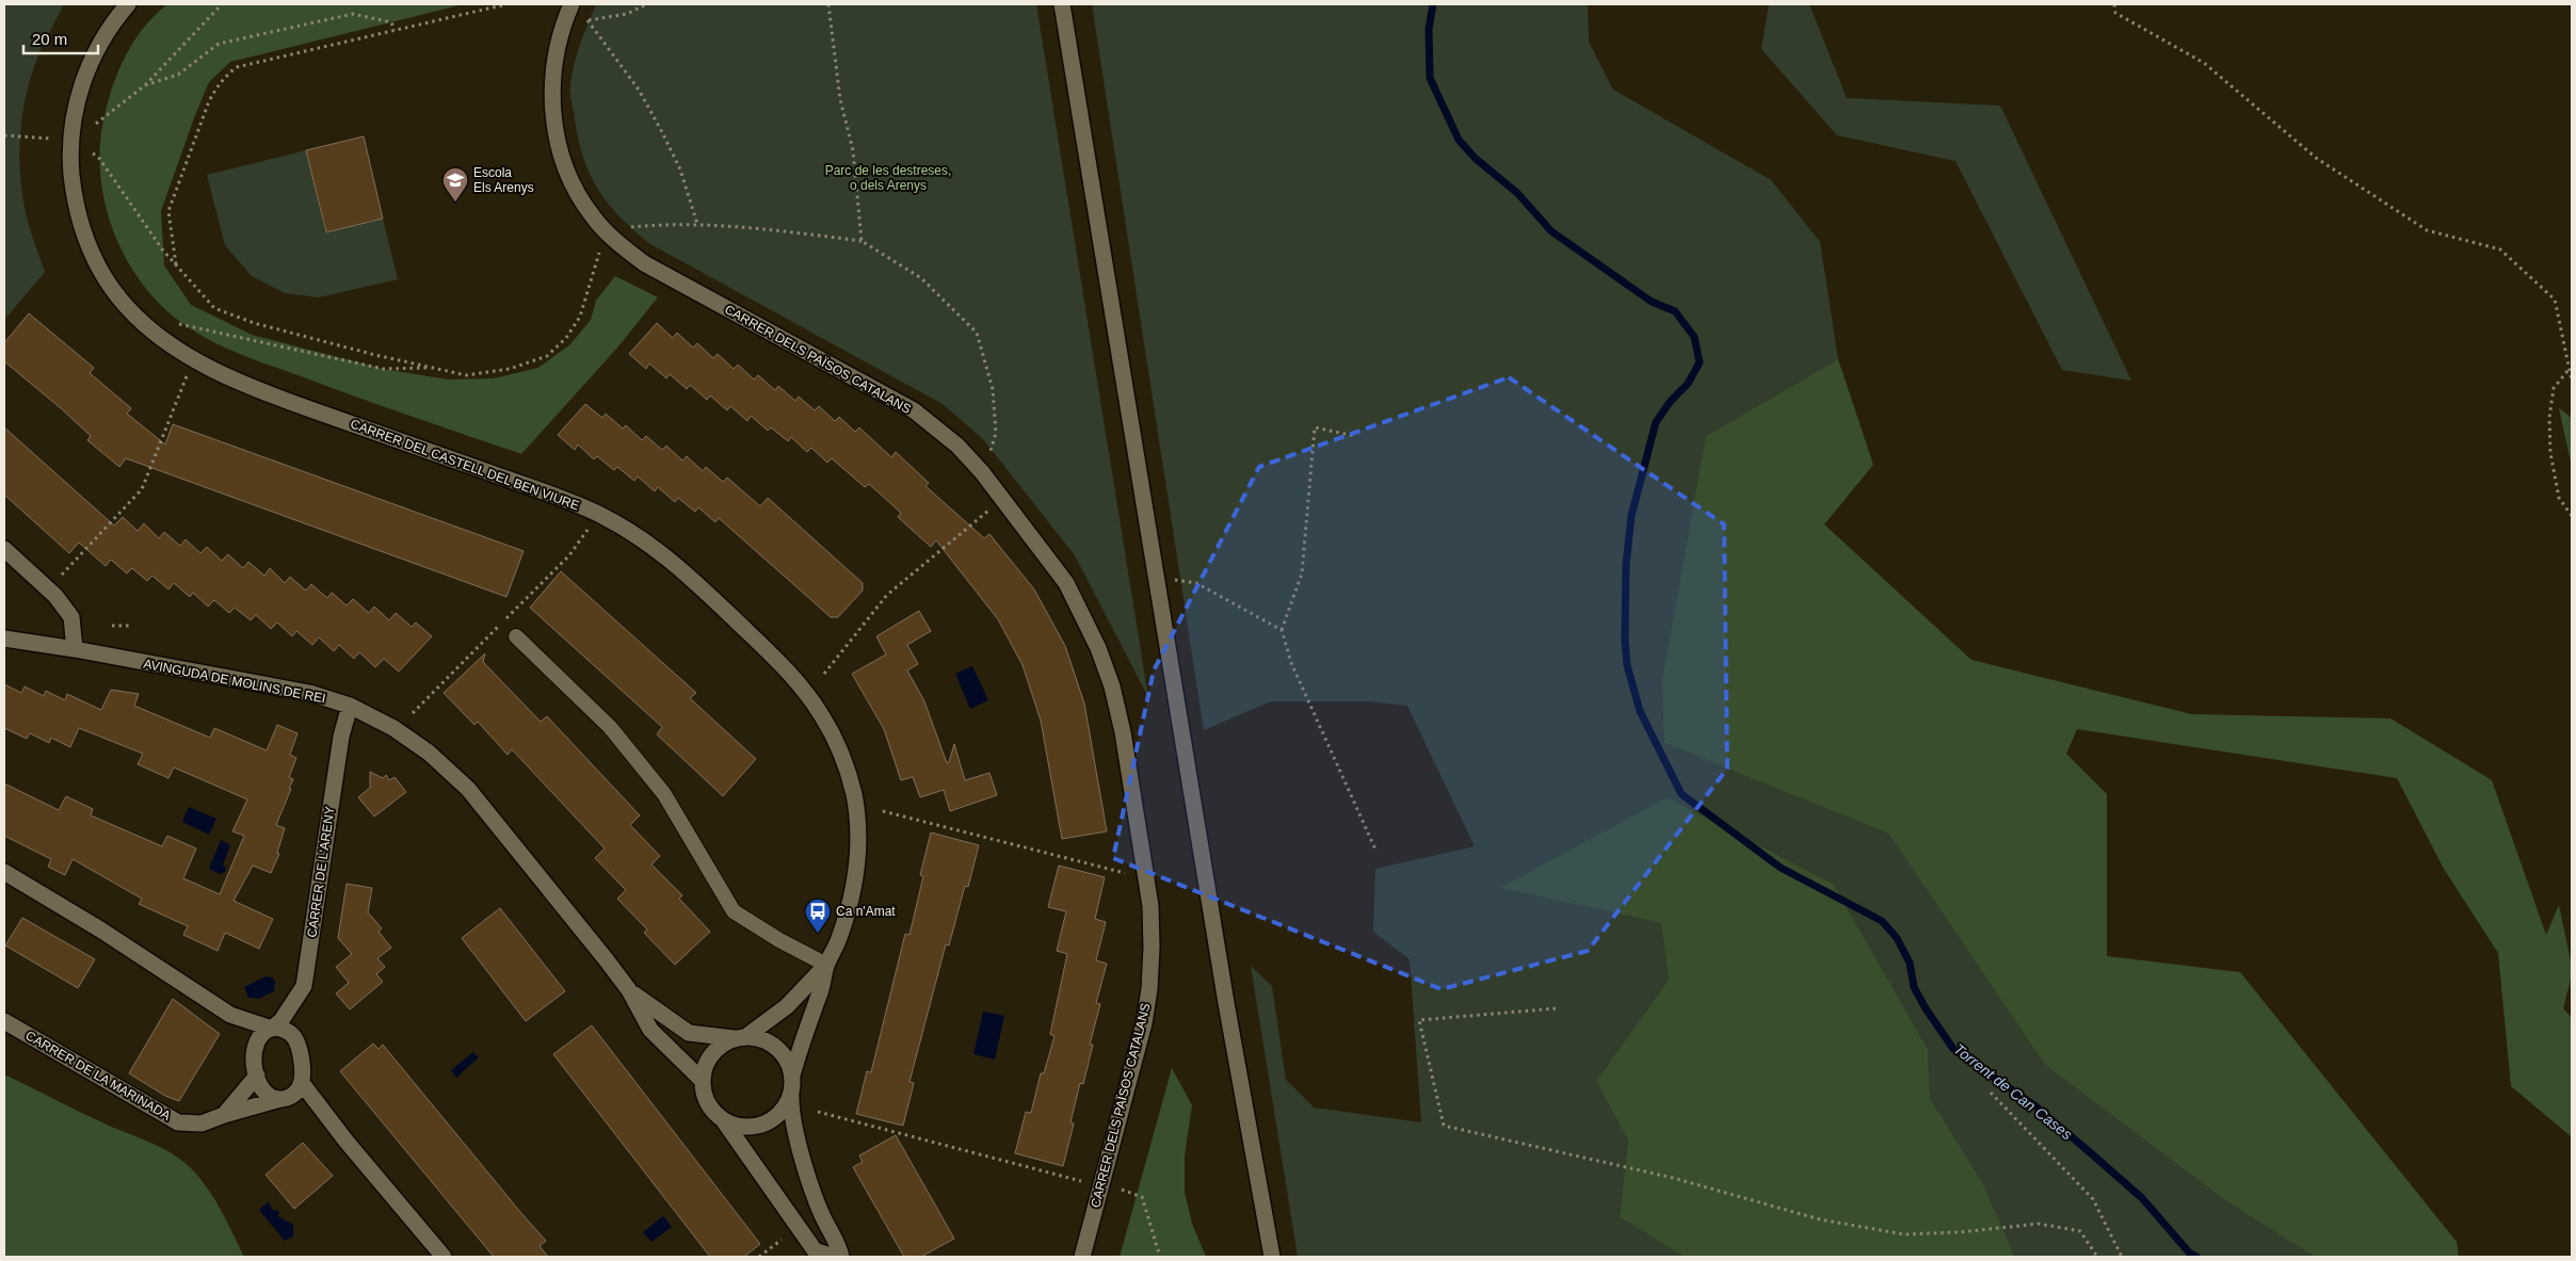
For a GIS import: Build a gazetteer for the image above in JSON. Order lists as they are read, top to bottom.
{
  "streets": {
    "street": [
      "CARRER DELS PAÏSOS CATALANS",
      "CARRER DEL CASTELL DEL BEN VIURE",
      "AVINGUDA DE MOLINS DE REI",
      "CARRER DE L'ARENY",
      "CARRER DE LA MARINADA"
    ]
  },
  "crossings": [
    ["CARRER DEL CASTELL DEL BEN VIURE", "AVINGUDA DE MOLINS DE REI"],
    ["AVINGUDA DE MOLINS DE REI", "CARRER DE L'ARENY"],
    ["CARRER DE L'ARENY", "CARRER DE LA MARINADA"]
  ],
  "water": ["Torrent de Can Cases"],
  "parks": ["Parc de les destreses, o dels Arenys"],
  "places": {
    "school or university": ["Escola Els Arenys"],
    "bus stop": ["Ca n'Amat"]
  },
  "scale_bar": "20 m"
}
